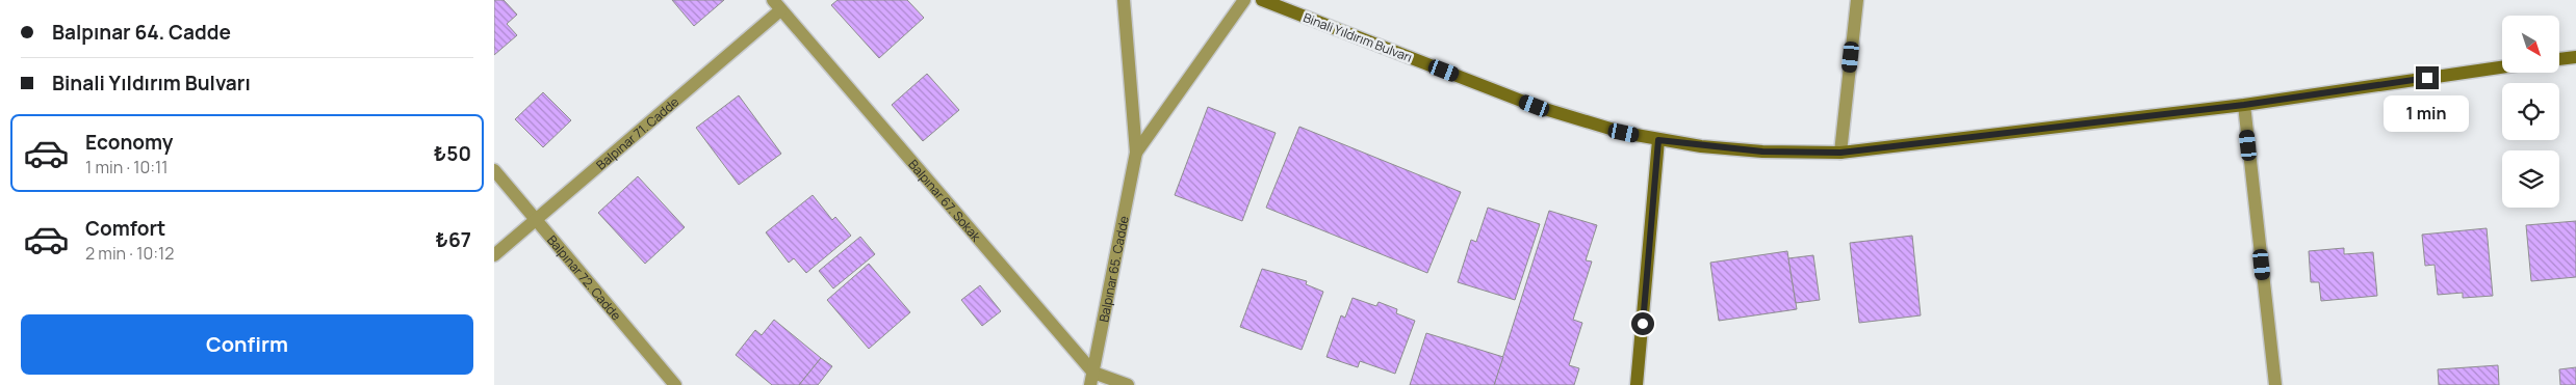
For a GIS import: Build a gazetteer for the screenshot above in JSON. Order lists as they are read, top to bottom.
{
  "streets": {
    "main road": ["Binali Yıldırım Bulvarı"],
    "street": [
      "Balpınar 71. Cadde",
      "Balpınar 67. Sokak",
      "Balpınar 65. Cadde",
      "Balpınar 72. Cadde"
    ]
  },
  "crossings": [
    ["Balpınar 71. Cadde", "Balpınar 67. Sokak"],
    ["Balpınar 71. Cadde", "Balpınar 72. Cadde"],
    ["Balpınar 67. Sokak", "Balpınar 65. Cadde"]
  ],
  "north": "bottom right",
  "page": {
    "banner": ["Balpınar 64. Cadde", "Binali Yıldırım Bulvarı"],
    "bubble": "1 min",
    "list": [
      {
        "name": "Economy",
        "note": "1 min · 10:11",
        "value": "₺50"
      },
      {
        "name": "Comfort",
        "note": "2 min · 10:12",
        "value": "₺67"
      }
    ],
    "buttons": "Confirm"
  }
}
